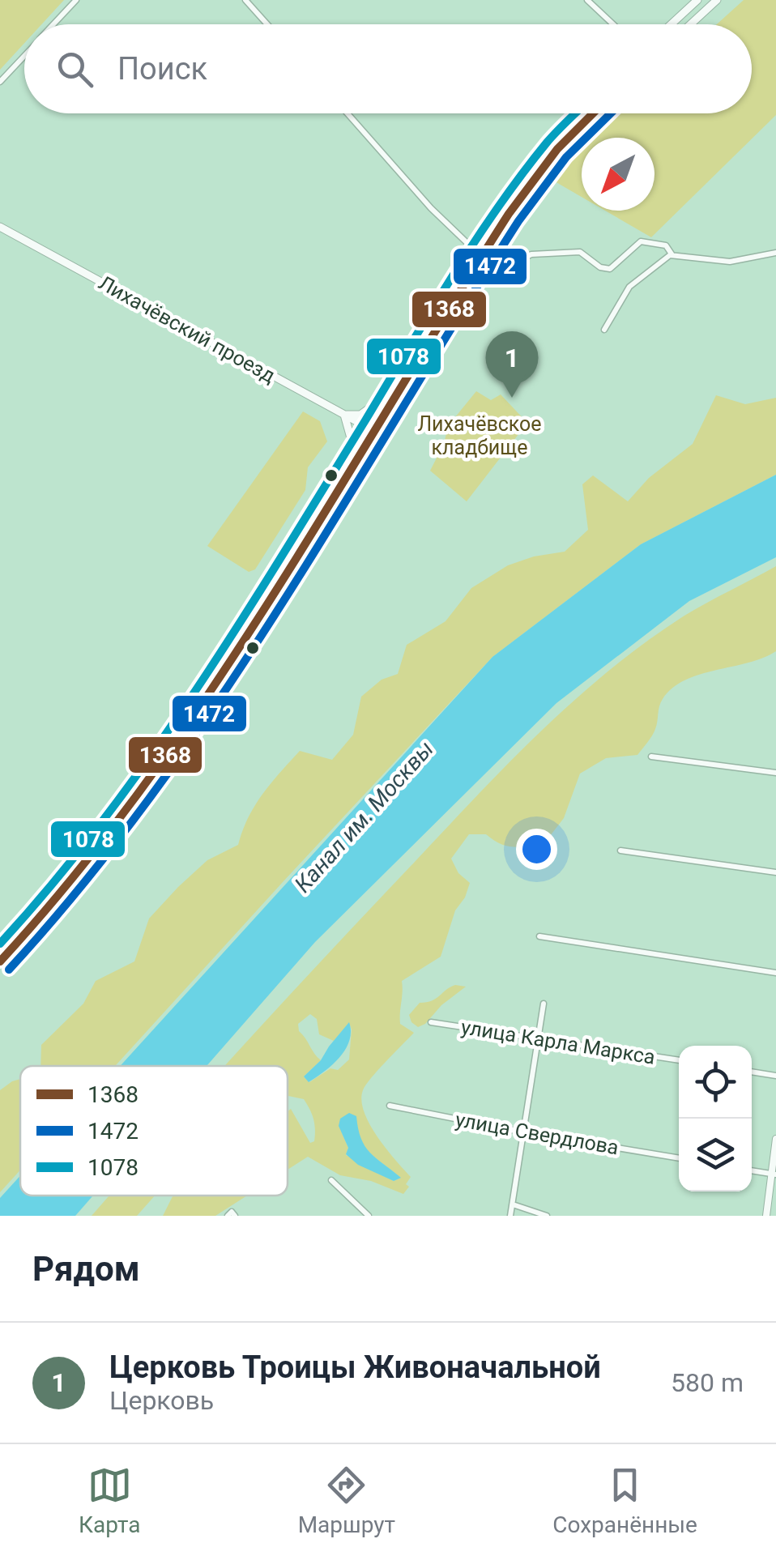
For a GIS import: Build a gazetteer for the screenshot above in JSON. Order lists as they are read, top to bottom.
{
  "streets": {
    "main road": ["Лихачёвский проезд"],
    "street": ["улица Карла Маркса", "улица Свердлова"]
  },
  "water": ["Канал им. Москвы"],
  "parks": ["Лихачёвское кладбище"],
  "lines": ["transit line 1368", "transit line 1472", "transit line 1078"],
  "legend": ["1368", "1472", "1078"],
  "north": "bottom left",
  "page": {
    "search": "Поиск",
    "pins": "1",
    "heading": "Рядом",
    "list": [
      {
        "mark": "1",
        "name": "Церковь Троицы Живоначальной",
        "note": "Церковь",
        "value": "580 m"
      }
    ],
    "nav": ["Карта", "Маршрут", "Сохранённые"]
  }
}
